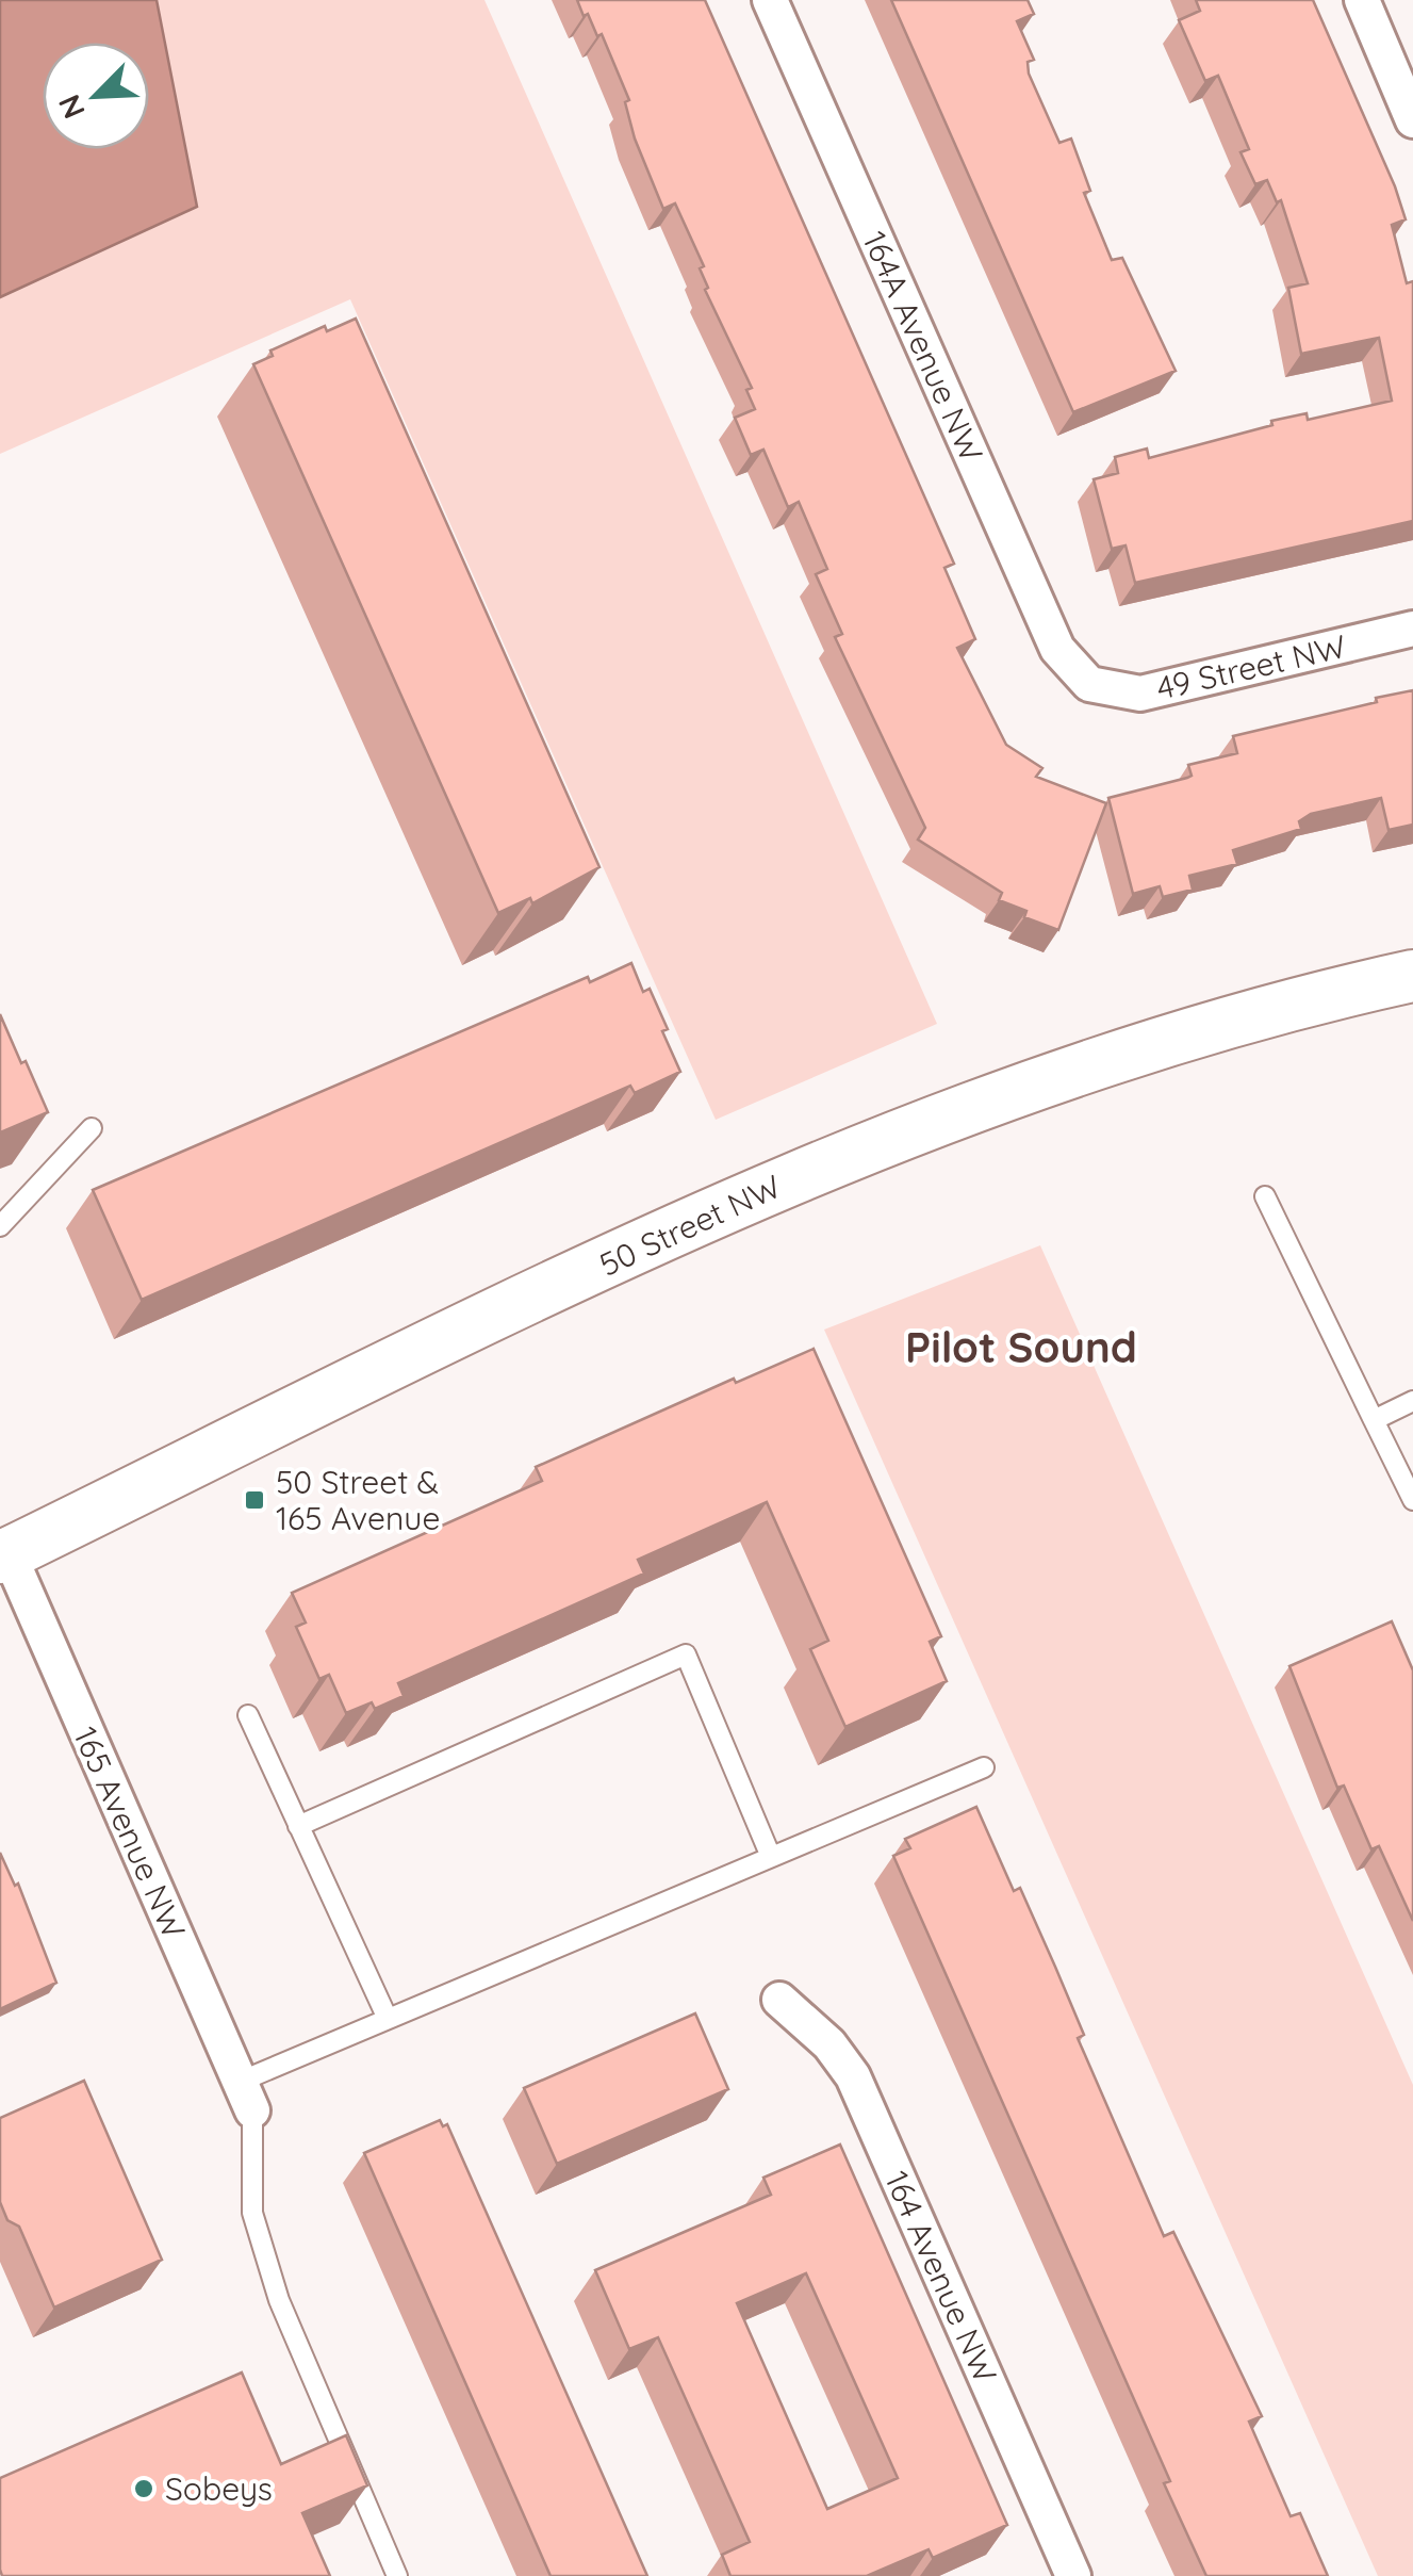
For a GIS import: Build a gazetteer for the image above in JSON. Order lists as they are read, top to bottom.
{
  "streets": {
    "main road": ["50 Street NW"],
    "street": [
      "164A Avenue NW",
      "49 Street NW",
      "165 Avenue NW",
      "164 Avenue NW"
    ]
  },
  "crossings": [
    ["164A Avenue NW", "49 Street NW"],
    ["50 Street NW", "165 Avenue NW"]
  ],
  "districts": ["Pilot Sound"],
  "places": {
    "transit": ["50 Street & 165 Avenue"],
    "other": ["Sobeys"]
  },
  "north": "bottom left"
}
